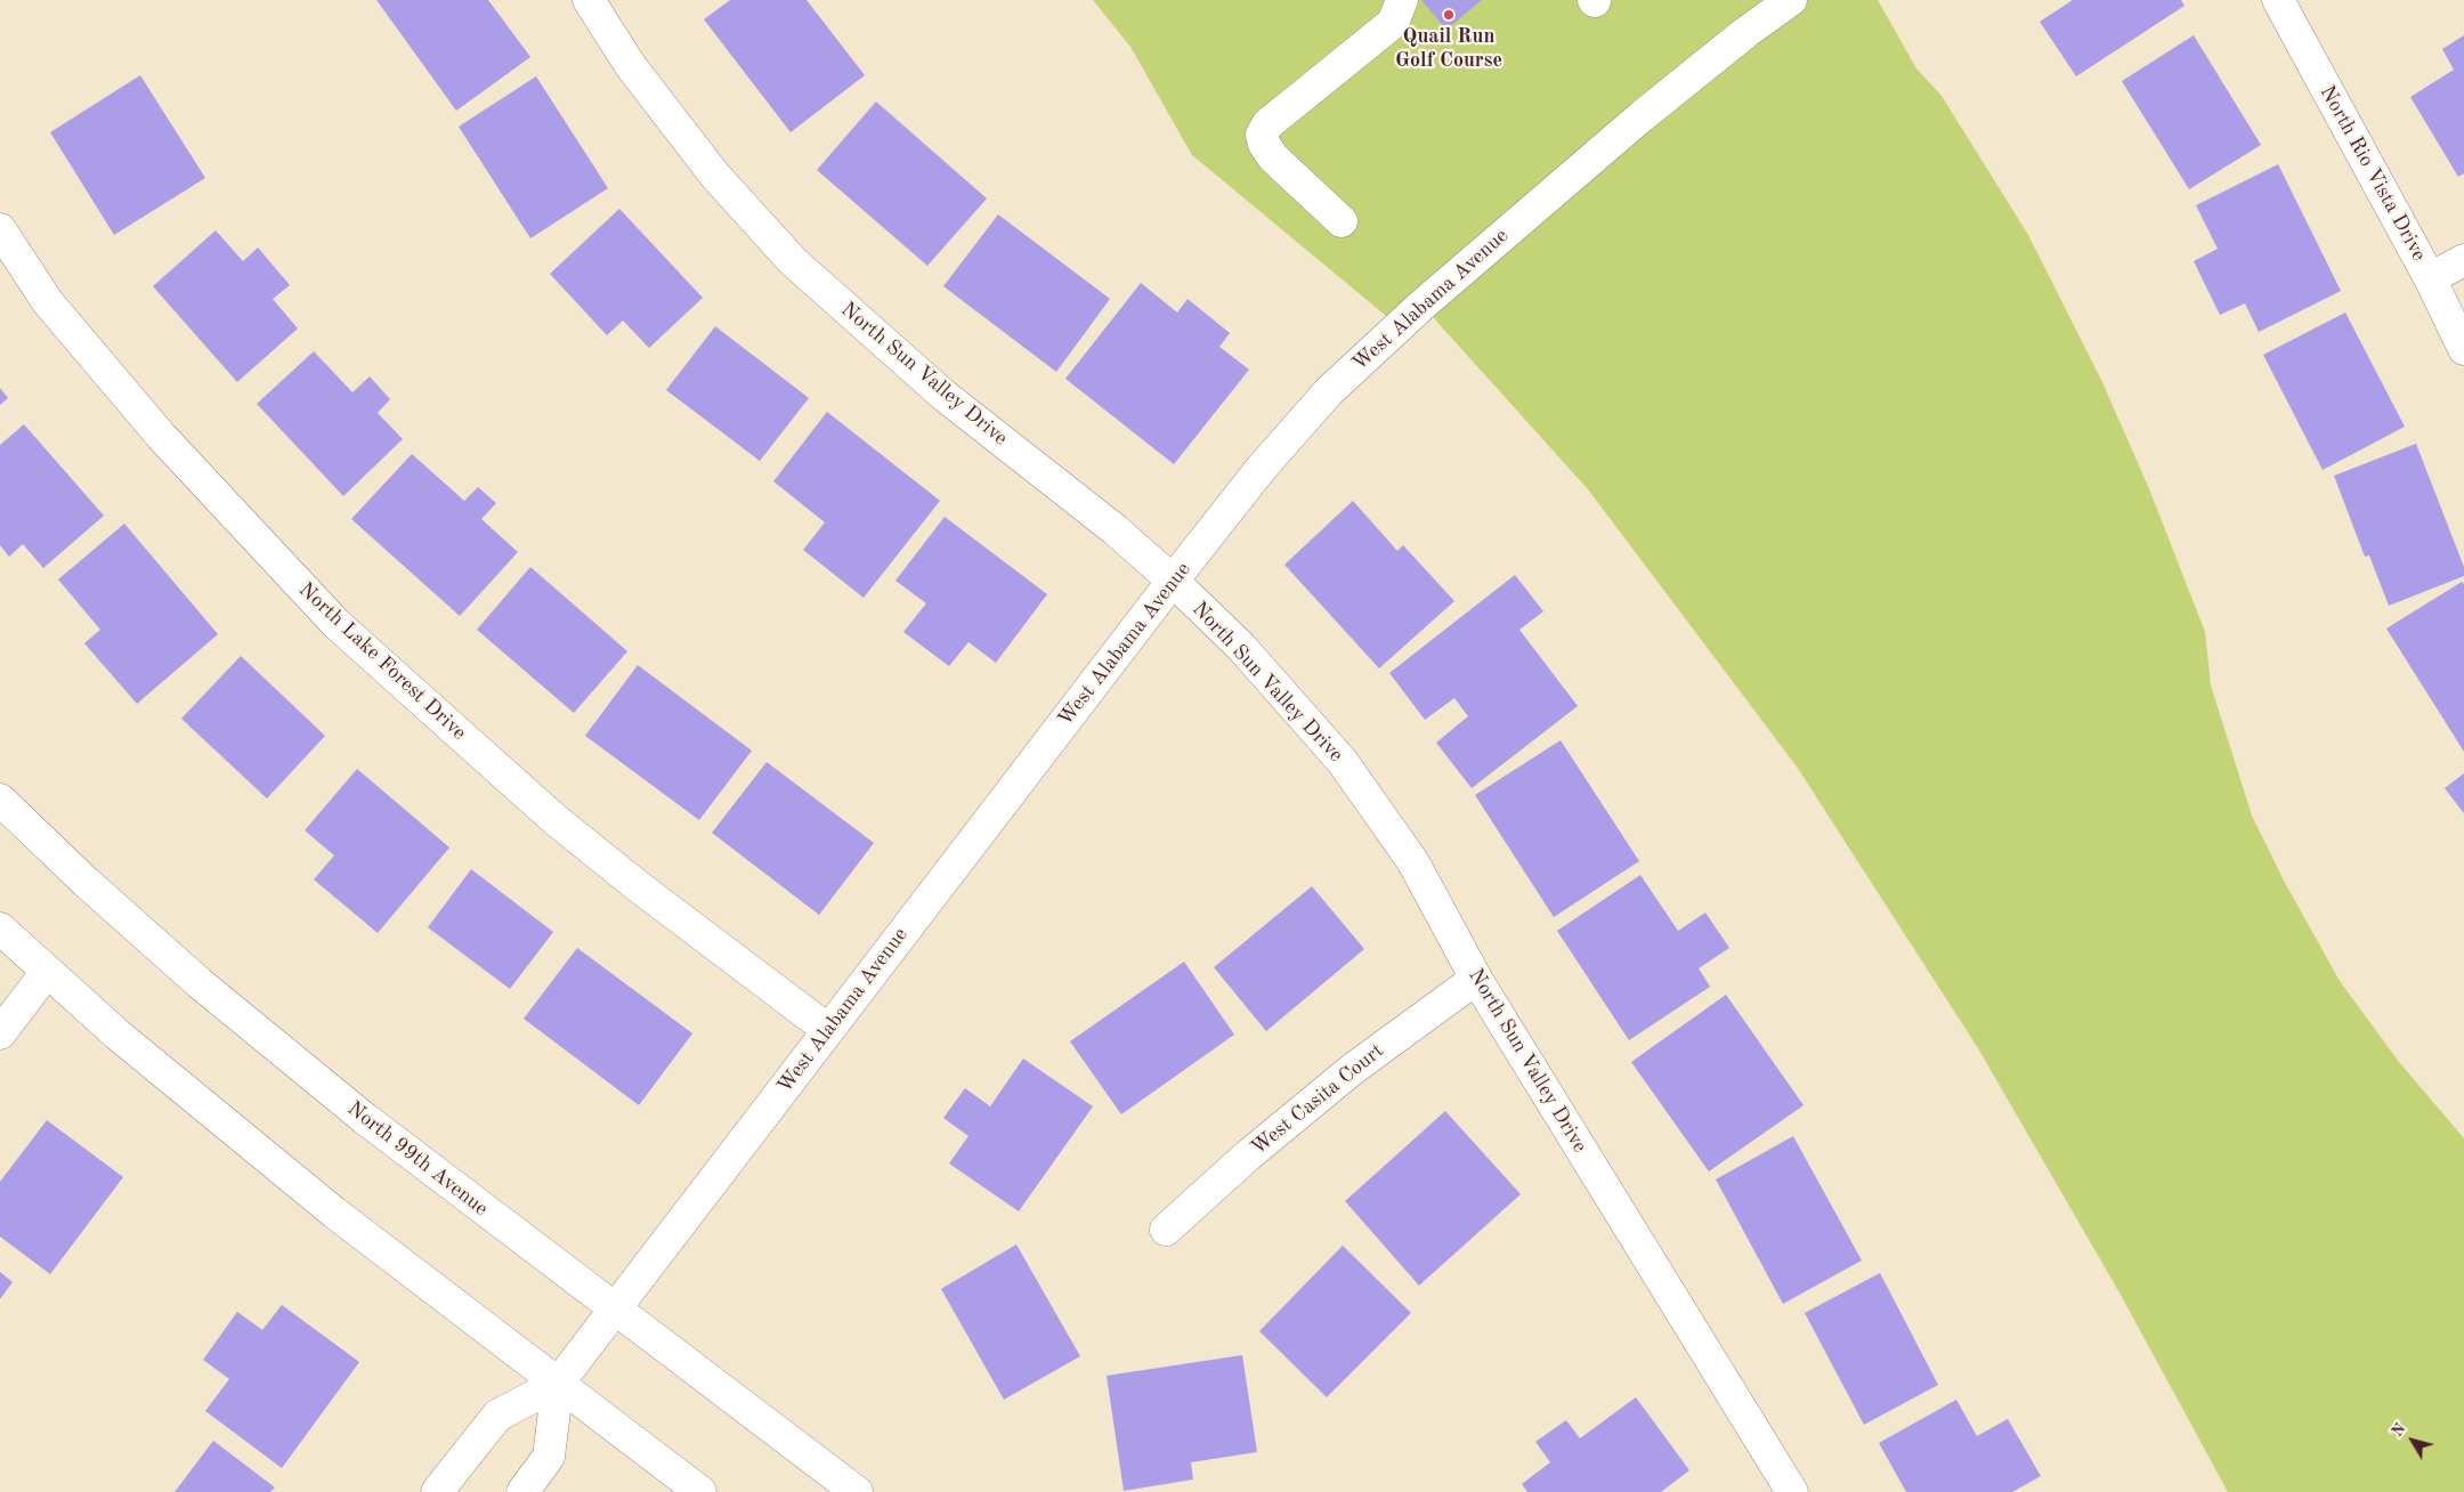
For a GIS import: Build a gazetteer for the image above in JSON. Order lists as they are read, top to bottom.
{
  "streets": {
    "street": [
      "North Rio Vista Drive",
      "West Alabama Avenue",
      "North Sun Valley Drive",
      "North Lake Forest Drive",
      "West Casita Court",
      "North 99th Avenue"
    ]
  },
  "crossings": [
    ["West Alabama Avenue", "North Sun Valley Drive"],
    ["West Alabama Avenue", "North Lake Forest Drive"],
    ["West Alabama Avenue", "North 99th Avenue"],
    ["North Sun Valley Drive", "West Casita Court"]
  ],
  "places": ["Quail Run Golf Course"],
  "north": "top left"
}
